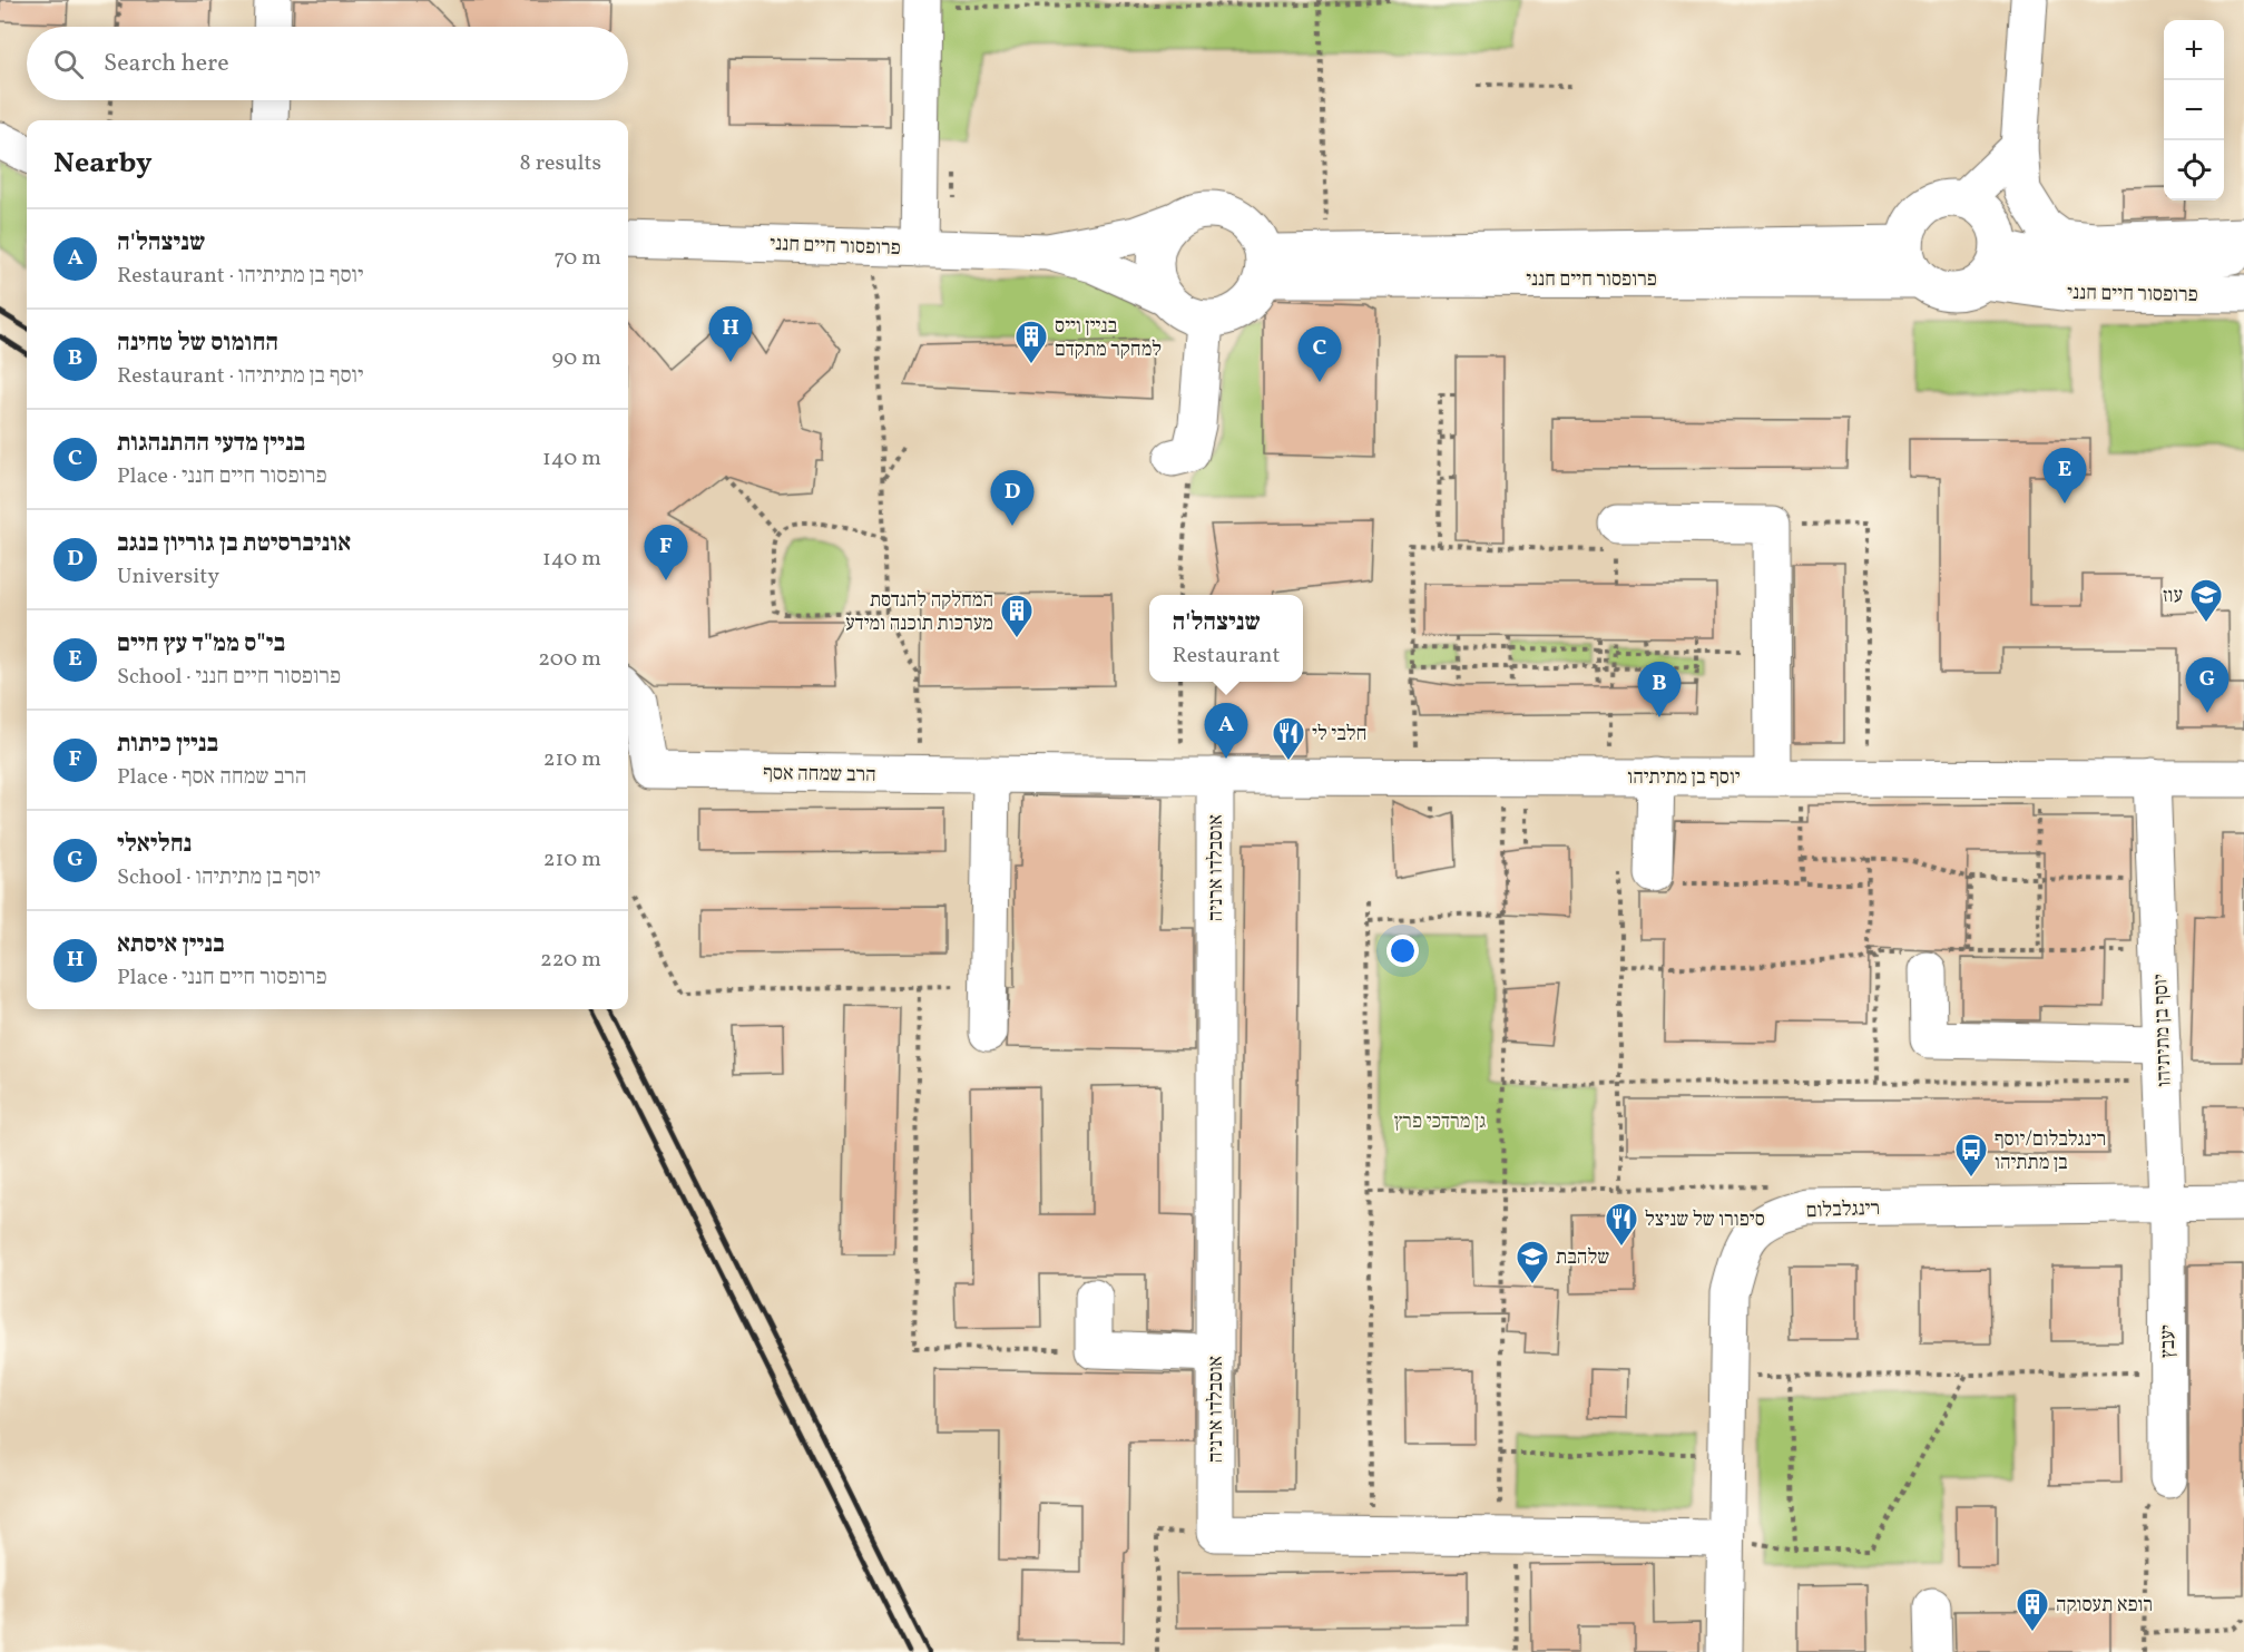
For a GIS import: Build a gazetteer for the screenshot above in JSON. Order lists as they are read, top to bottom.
{
  "streets": {
    "street": [
      "פרופסור חיים חנני",
      "הרב שמחה אסף",
      "יוסף בן מתיתיהו",
      "אוסבלדו ארניה",
      "רינגלבלום",
      "יעבץ"
    ]
  },
  "crossings": [
    ["הרב שמחה אסף", "יוסף בן מתיתיהו"],
    ["הרב שמחה אסף", "אוסבלדו ארניה"],
    ["יוסף בן מתיתיהו", "אוסבלדו ארניה"],
    ["יוסף בן מתיתיהו", "רינגלבלום"],
    ["יוסף בן מתיתיהו", "יעבץ"],
    ["אוסבלדו ארניה", "רינגלבלום"],
    ["רינגלבלום", "יעבץ"]
  ],
  "parks": ["גן מרדכי פרץ"],
  "places": {
    "building": ["בניין וייס למחקר מתקדם", "המחלקה להנדסת מערכות תוכנה ומידע", "רופא תעסוקה"],
    "school or university": ["עוז", "שלהבת"],
    "restaurant": ["חלבי לי", "סיפורו של שניצל"],
    "bus stop": ["רינגלבלום/יוסף בן מתתיהו"]
  },
  "page": {
    "map_buttons": ["+", "−"],
    "search": "Search here",
    "heading": ["Nearby", "8 results"],
    "list": [
      {
        "mark": "A",
        "name": "שניצהל'ה",
        "note": "Restaurant · יוסף בן מתיתיהו",
        "value": "70 m"
      },
      {
        "mark": "B",
        "name": "החומוס של טחינה",
        "note": "Restaurant · יוסף בן מתיתיהו",
        "value": "90 m"
      },
      {
        "mark": "C",
        "name": "בניין מדעי ההתנהגות",
        "note": "Place · פרופסור חיים חנני",
        "value": "140 m"
      },
      {
        "mark": "D",
        "name": "אוניברסיטת בן גוריון בנגב",
        "note": "University",
        "value": "140 m"
      },
      {
        "mark": "E",
        "name": "בי\"ס ממ\"ד עץ חיים",
        "note": "School · פרופסור חיים חנני",
        "value": "200 m"
      },
      {
        "mark": "F",
        "name": "בניין כיתות",
        "note": "Place · הרב שמחה אסף",
        "value": "210 m"
      },
      {
        "mark": "G",
        "name": "נחליאלי",
        "note": "School · יוסף בן מתיתיהו",
        "value": "210 m"
      },
      {
        "mark": "H",
        "name": "בניין איסתא",
        "note": "Place · פרופסור חיים חנני",
        "value": "220 m"
      }
    ],
    "pins": [
      "H",
      "C",
      "E",
      "D",
      "F",
      "G",
      "B",
      "A"
    ],
    "popup": ["שניצהל'ה", "Restaurant"]
  }
}
